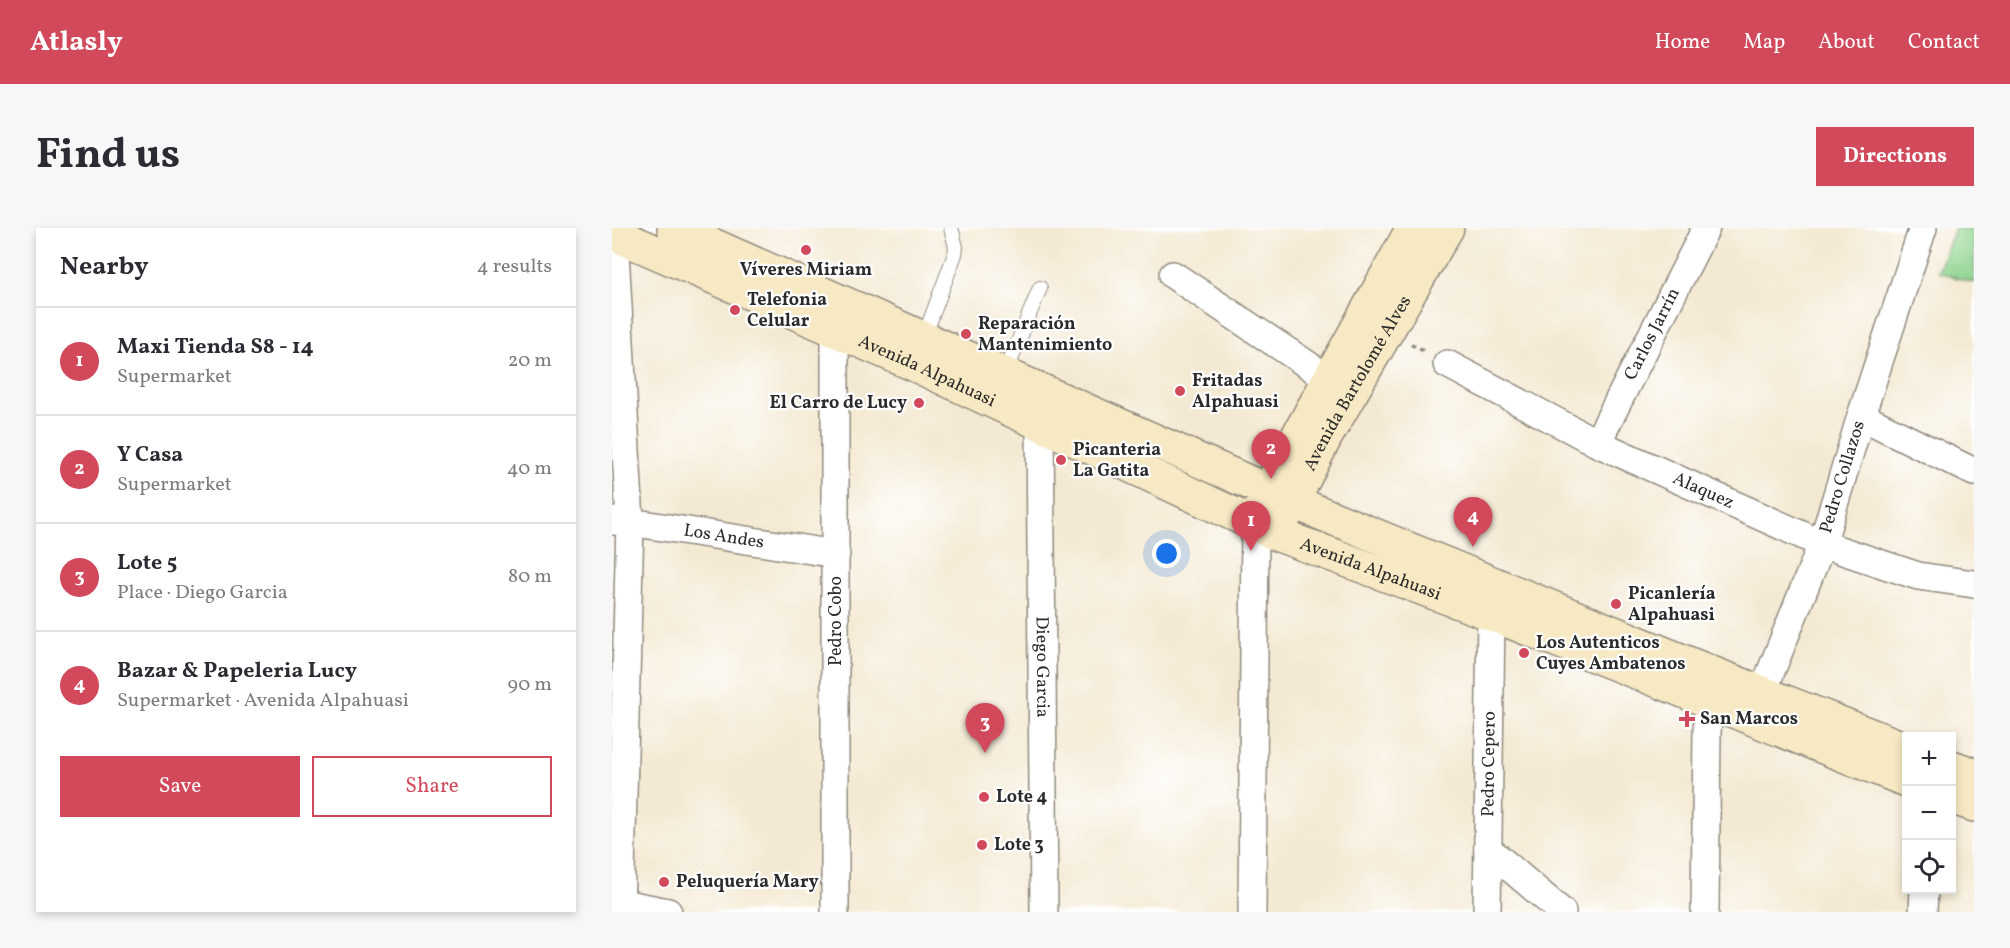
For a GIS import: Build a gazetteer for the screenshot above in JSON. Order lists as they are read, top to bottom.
{
  "streets": {
    "main road": ["Avenida Alpahuasi", "Avenida Bartolomé Alves"],
    "street": [
      "Carlos Jarrín",
      "Pedro Collazos",
      "Alaquez",
      "Los Andes",
      "Pedro Cobo",
      "Diego Garcia",
      "Pedro Cepero"
    ]
  },
  "crossings": [
    ["Carlos Jarrín", "Alaquez"],
    ["Avenida Alpahuasi", "Avenida Bartolomé Alves"],
    ["Avenida Alpahuasi", "Pedro Collazos"],
    ["Avenida Alpahuasi", "Pedro Cobo"],
    ["Avenida Alpahuasi", "Diego Garcia"],
    ["Avenida Alpahuasi", "Pedro Cepero"],
    ["Pedro Collazos", "Alaquez"],
    ["Los Andes", "Pedro Cobo"]
  ],
  "places": {
    "other": [
      "Víveres Miriam",
      "Telefonia Celular",
      "Reparación Mantenimiento",
      "Fritadas Alpahuasi",
      "El Carro de Lucy",
      "Picanteria La Gatita",
      "Picanlería Alpahuasi",
      "Los Autenticos Cuyes Ambatenos",
      "Lote 4",
      "Lote 3",
      "Peluquería Mary"
    ],
    "health": ["San Marcos"]
  },
  "page": {
    "header": "Atlasly",
    "nav": [
      "Home",
      "Map",
      "About",
      "Contact"
    ],
    "title": "Find us",
    "buttons": [
      "Directions",
      ["Save", "Share"]
    ],
    "heading": ["Nearby", "4 results"],
    "list": [
      {
        "mark": "1",
        "name": "Maxi Tienda S8 - 14",
        "note": "Supermarket",
        "value": "20 m"
      },
      {
        "mark": "2",
        "name": "Y Casa",
        "note": "Supermarket",
        "value": "40 m"
      },
      {
        "mark": "3",
        "name": "Lote 5",
        "note": "Place · Diego Garcia",
        "value": "80 m"
      },
      {
        "mark": "4",
        "name": "Bazar & Papeleria Lucy",
        "note": "Supermarket · Avenida Alpahuasi",
        "value": "90 m"
      }
    ],
    "pins": [
      "2",
      "4",
      "1",
      "3"
    ],
    "map_buttons": ["+", "−"]
  }
}
